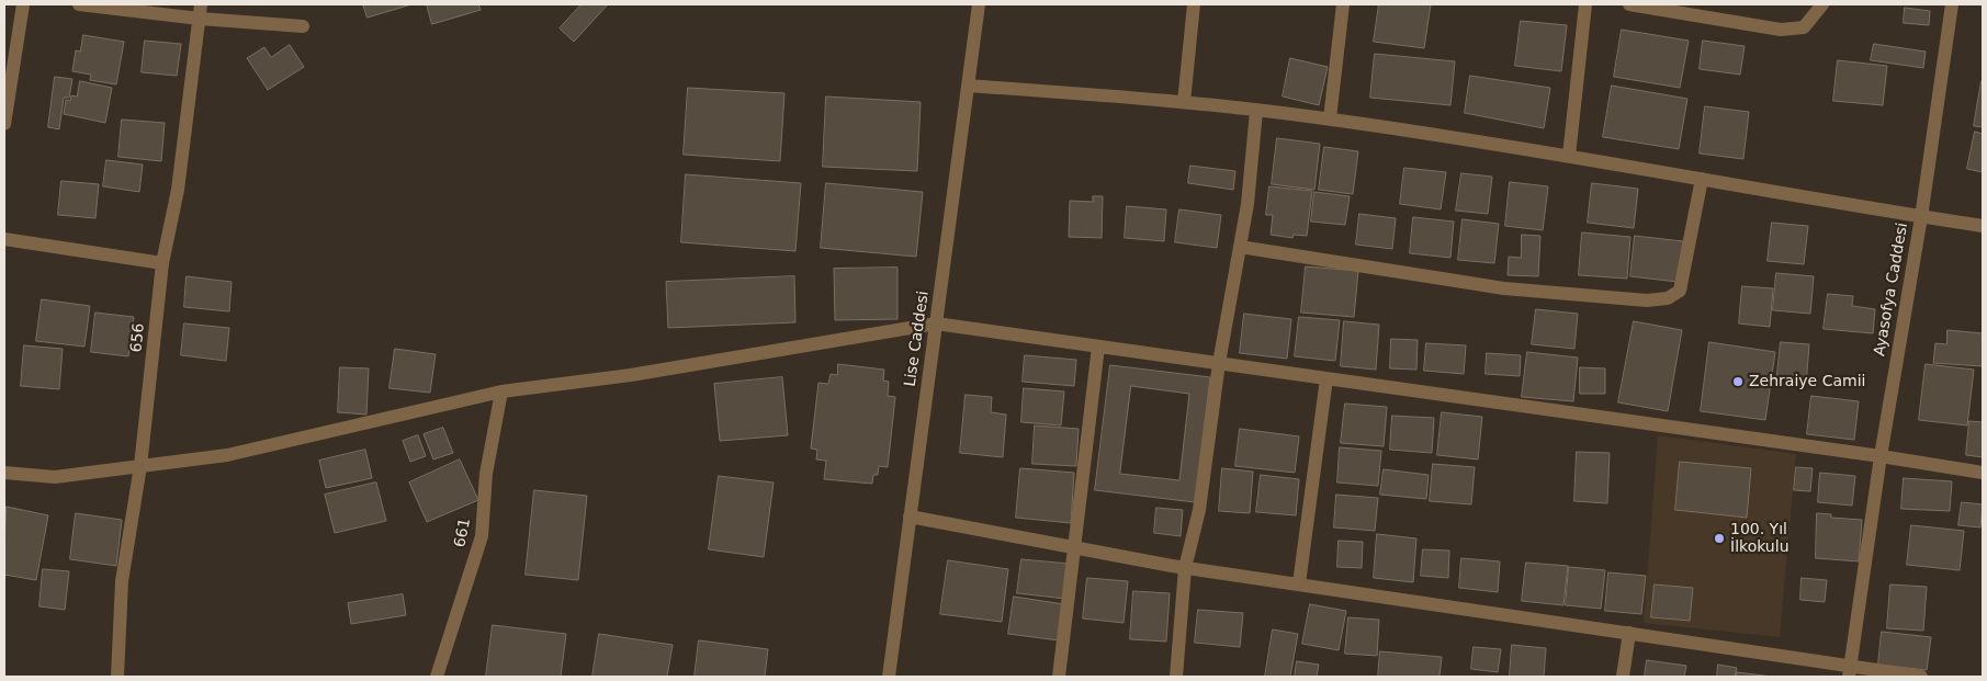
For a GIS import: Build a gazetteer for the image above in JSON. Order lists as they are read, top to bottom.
{
  "streets": {
    "street": [
      "Ayasofya Caddesi",
      "656",
      "Lise Caddesi",
      "661"
    ]
  },
  "places": ["Zehraiye Camii", "100. Yıl İlkokulu"]
}
